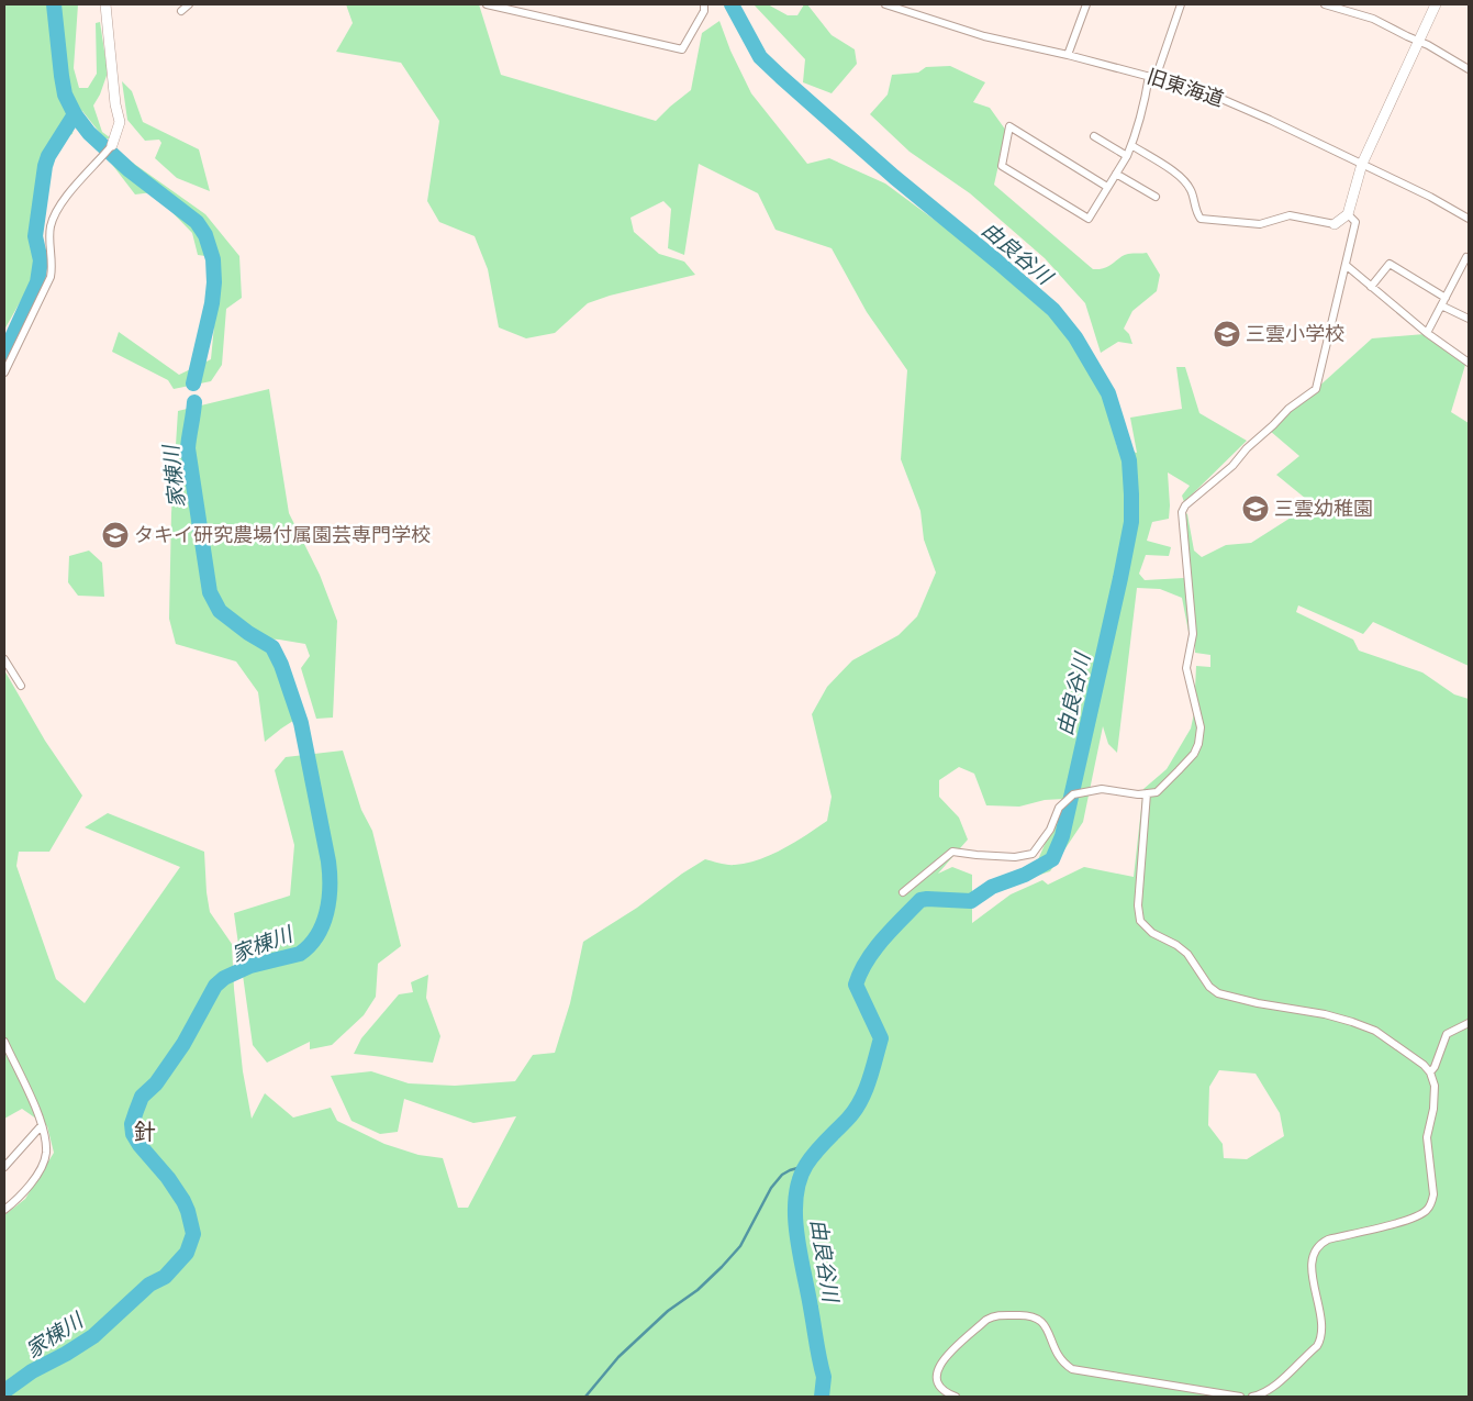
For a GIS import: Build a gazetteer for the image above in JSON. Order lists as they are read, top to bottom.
{
  "streets": {
    "street": ["旧東海道"]
  },
  "districts": ["針"],
  "water": ["由良谷川", "家棟川"],
  "places": {
    "school or university": ["三雲小学校", "三雲幼稚園", "タキイ研究農場付属園芸専門学校"]
  }
}
